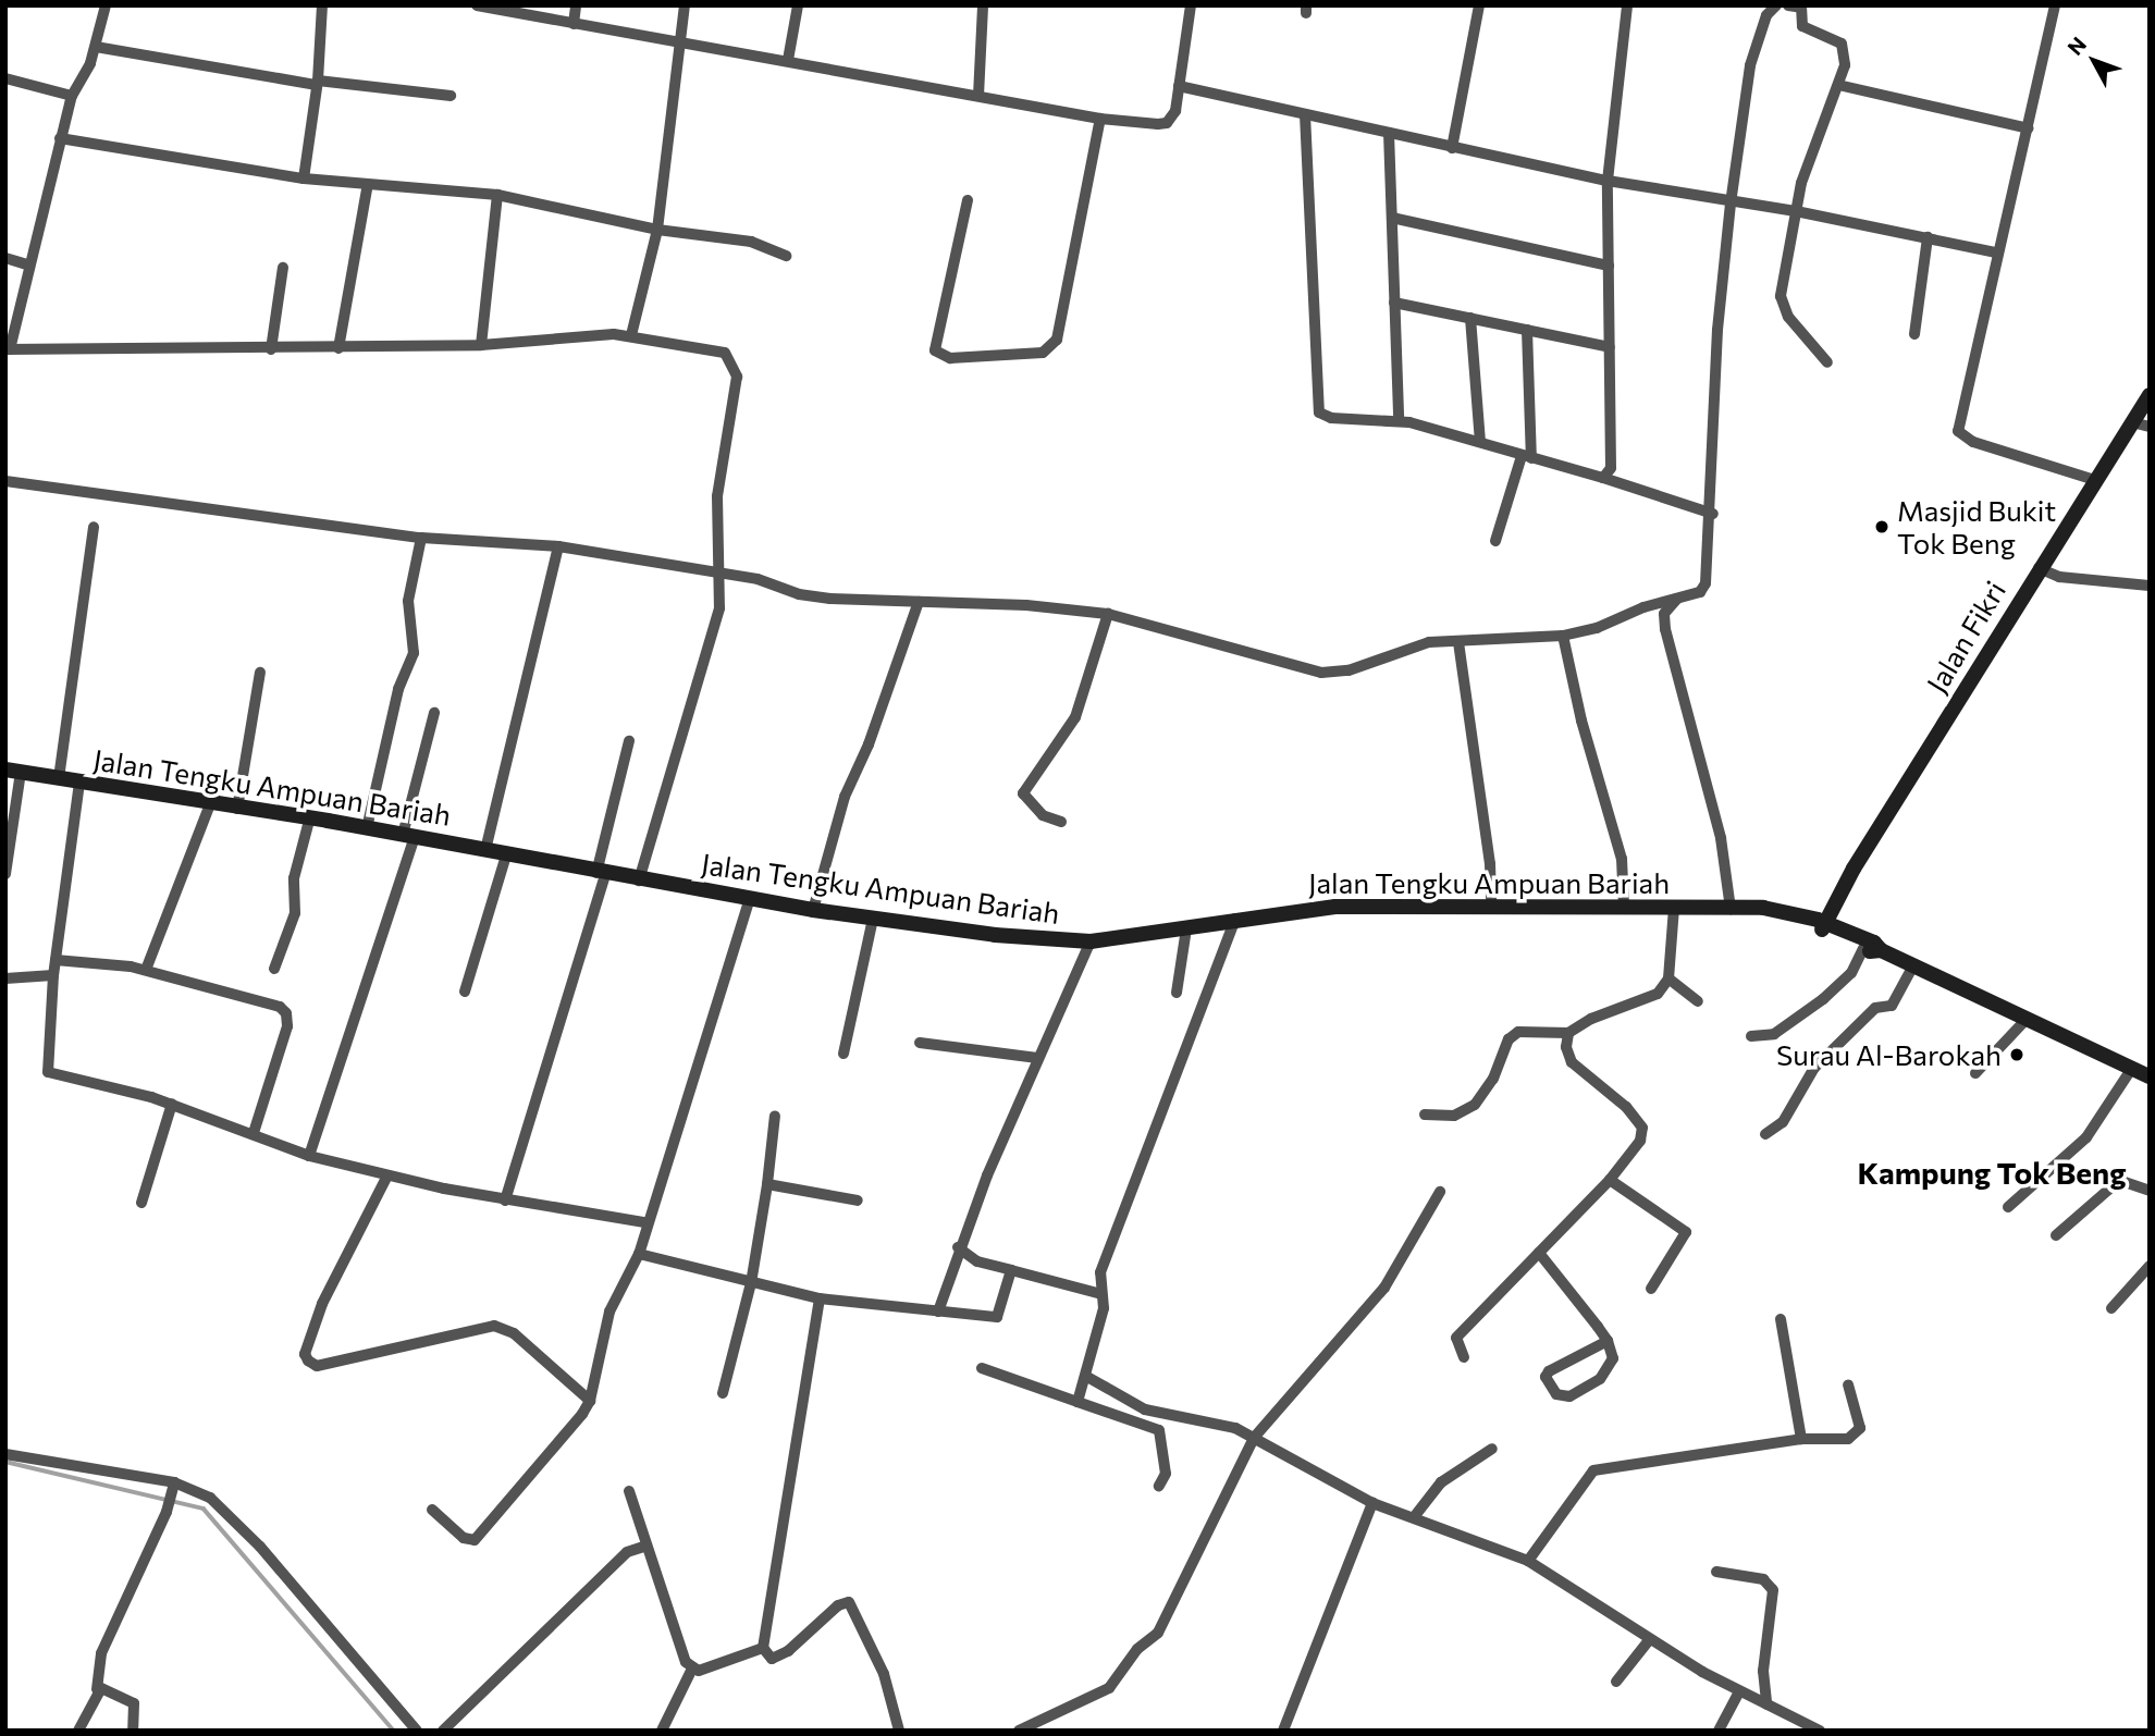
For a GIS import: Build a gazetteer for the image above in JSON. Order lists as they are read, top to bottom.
{
  "streets": {
    "main road": ["Jalan Fikri", "Jalan Tengku Ampuan Bariah"]
  },
  "crossings": [
    ["Jalan Fikri", "Jalan Tengku Ampuan Bariah"]
  ],
  "districts": ["Kampung Tok Beng"],
  "places": ["Masjid Bukit Tok Beng", "Surau Al-Barokah"],
  "north": "top left"
}
